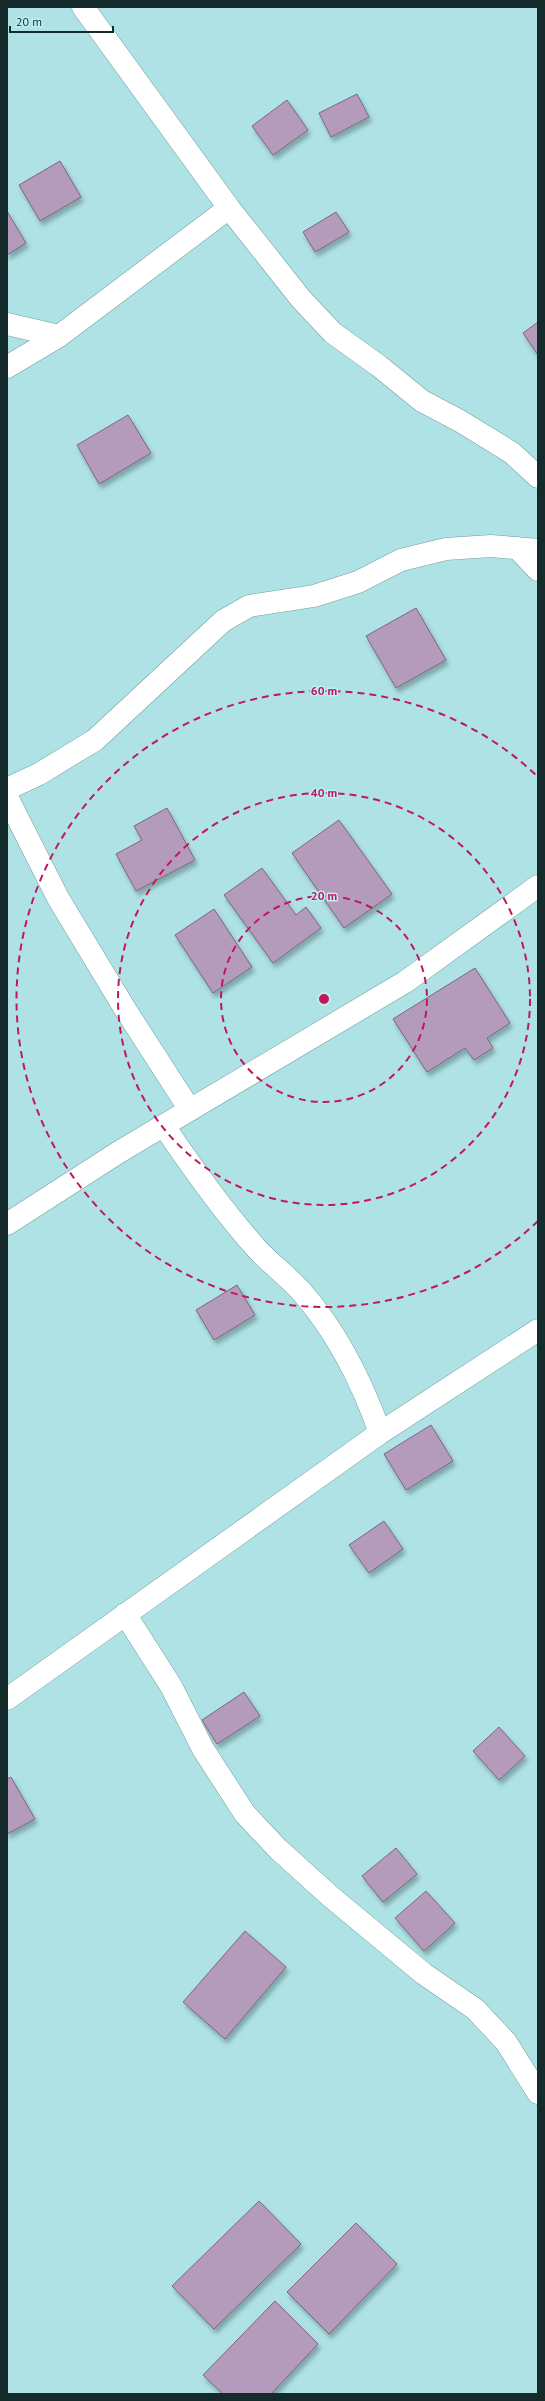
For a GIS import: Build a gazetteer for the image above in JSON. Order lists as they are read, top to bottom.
{
  "scale_bar": "20 m",
  "rings": ["60 m", "40 m", "20 m"]
}
